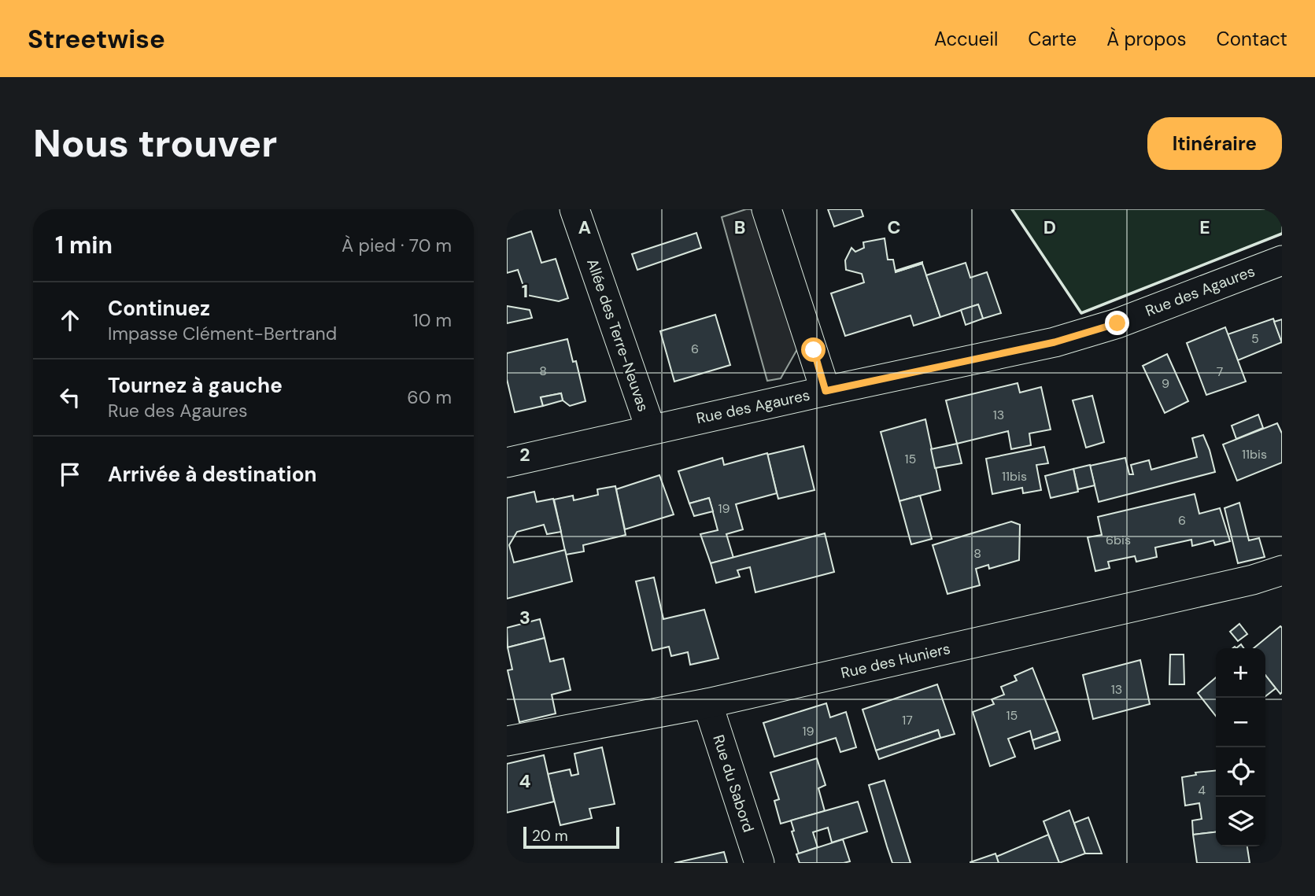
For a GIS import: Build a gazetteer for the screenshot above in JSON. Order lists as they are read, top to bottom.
{
  "streets": {
    "street": [
      "Rue des Agaures",
      "Allée des Terre-Neuvas",
      "Rue des Huniers",
      "Rue du Sabord"
    ]
  },
  "crossings": [
    ["Rue des Agaures", "Allée des Terre-Neuvas"],
    ["Rue des Huniers", "Rue du Sabord"]
  ],
  "house_numbers": [
    "5",
    "6",
    "8",
    "7",
    "9",
    "13",
    "11bis",
    "15",
    "11bis",
    "19",
    "6",
    "6bis",
    "8",
    "13",
    "15",
    "17",
    "19",
    "4"
  ],
  "scale_bar": "20 m",
  "page": {
    "header": "Streetwise",
    "nav": [
      "Accueil",
      "Carte",
      "À propos",
      "Contact"
    ],
    "buttons": "Itinéraire",
    "title": "Nous trouver",
    "heading": ["1 min", "À pied · 70 m"],
    "list": [
      ["Continuez", "Impasse Clément-Bertrand", "10 m"],
      ["Tournez à gauche", "Rue des Agaures", "60 m"],
      "Arrivée à destination"
    ],
    "map_buttons": ["+", "−"],
    "scale": "20 m"
  },
  "grid": {
    "columns": [
      "A",
      "B",
      "C",
      "D",
      "E"
    ],
    "rows": [
      "1",
      "2",
      "3",
      "4"
    ]
  }
}
